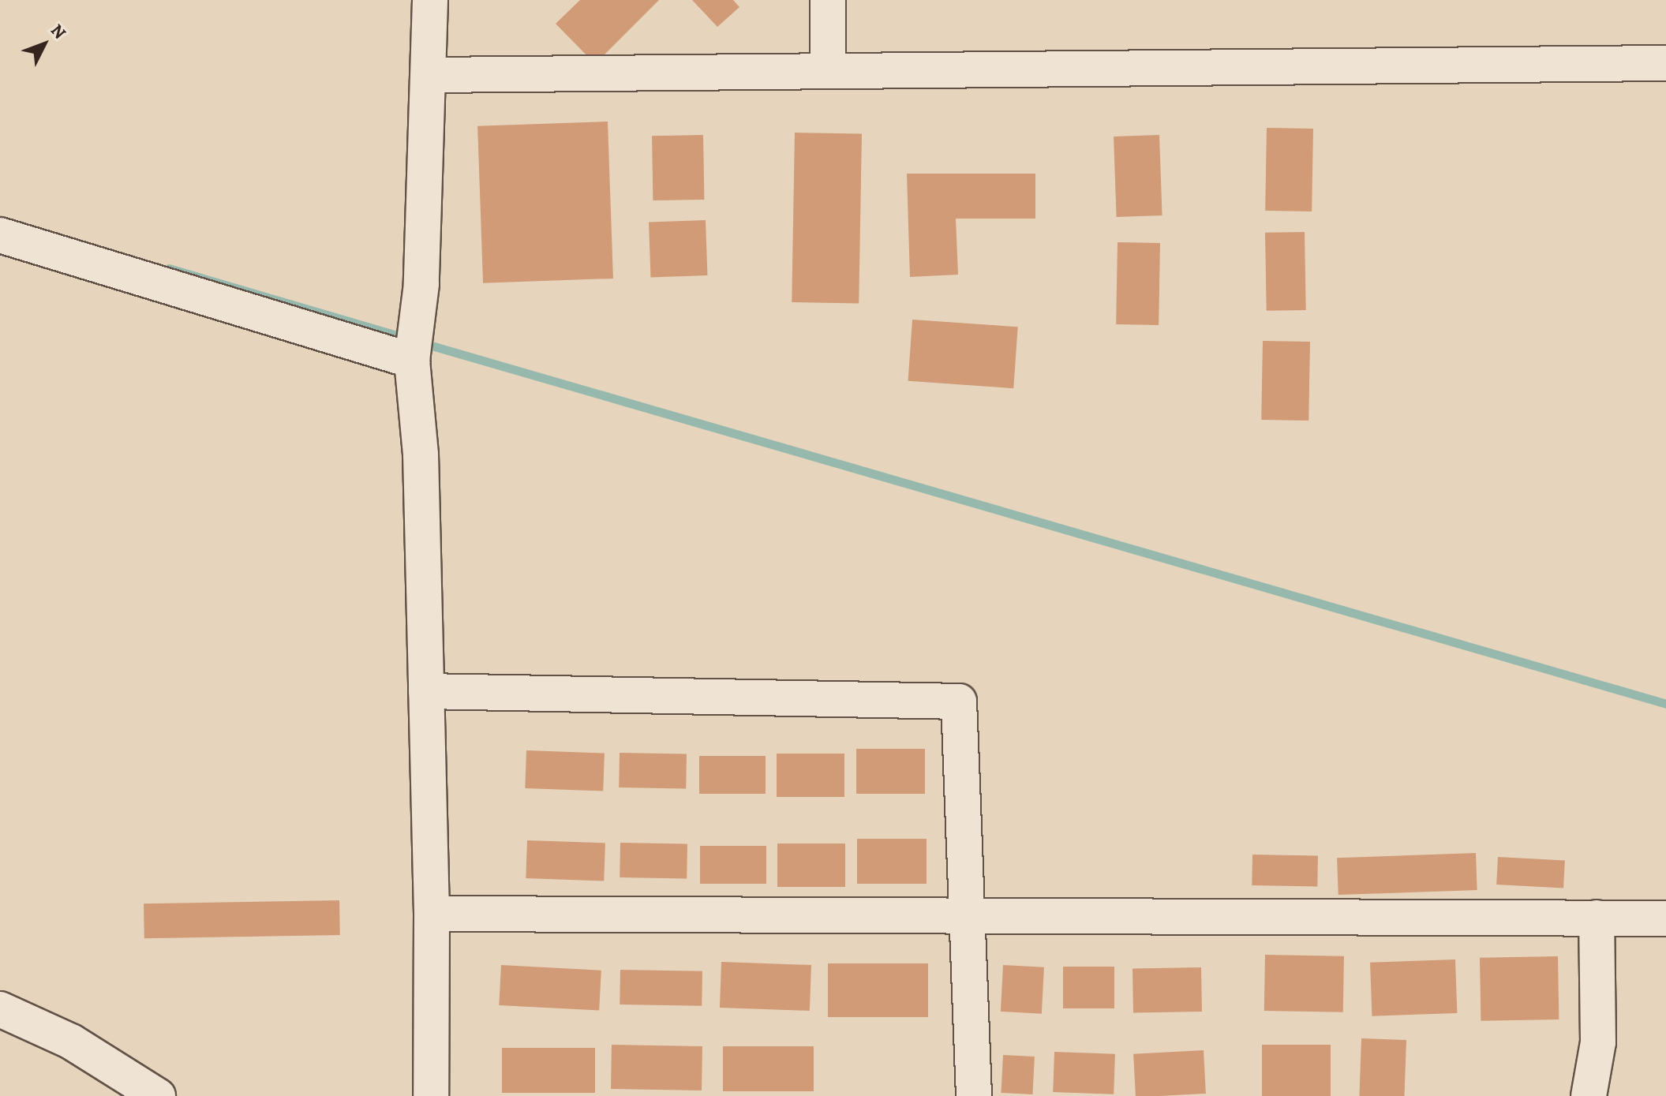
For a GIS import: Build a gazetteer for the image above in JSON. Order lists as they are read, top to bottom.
{
  "north": "top right"
}
